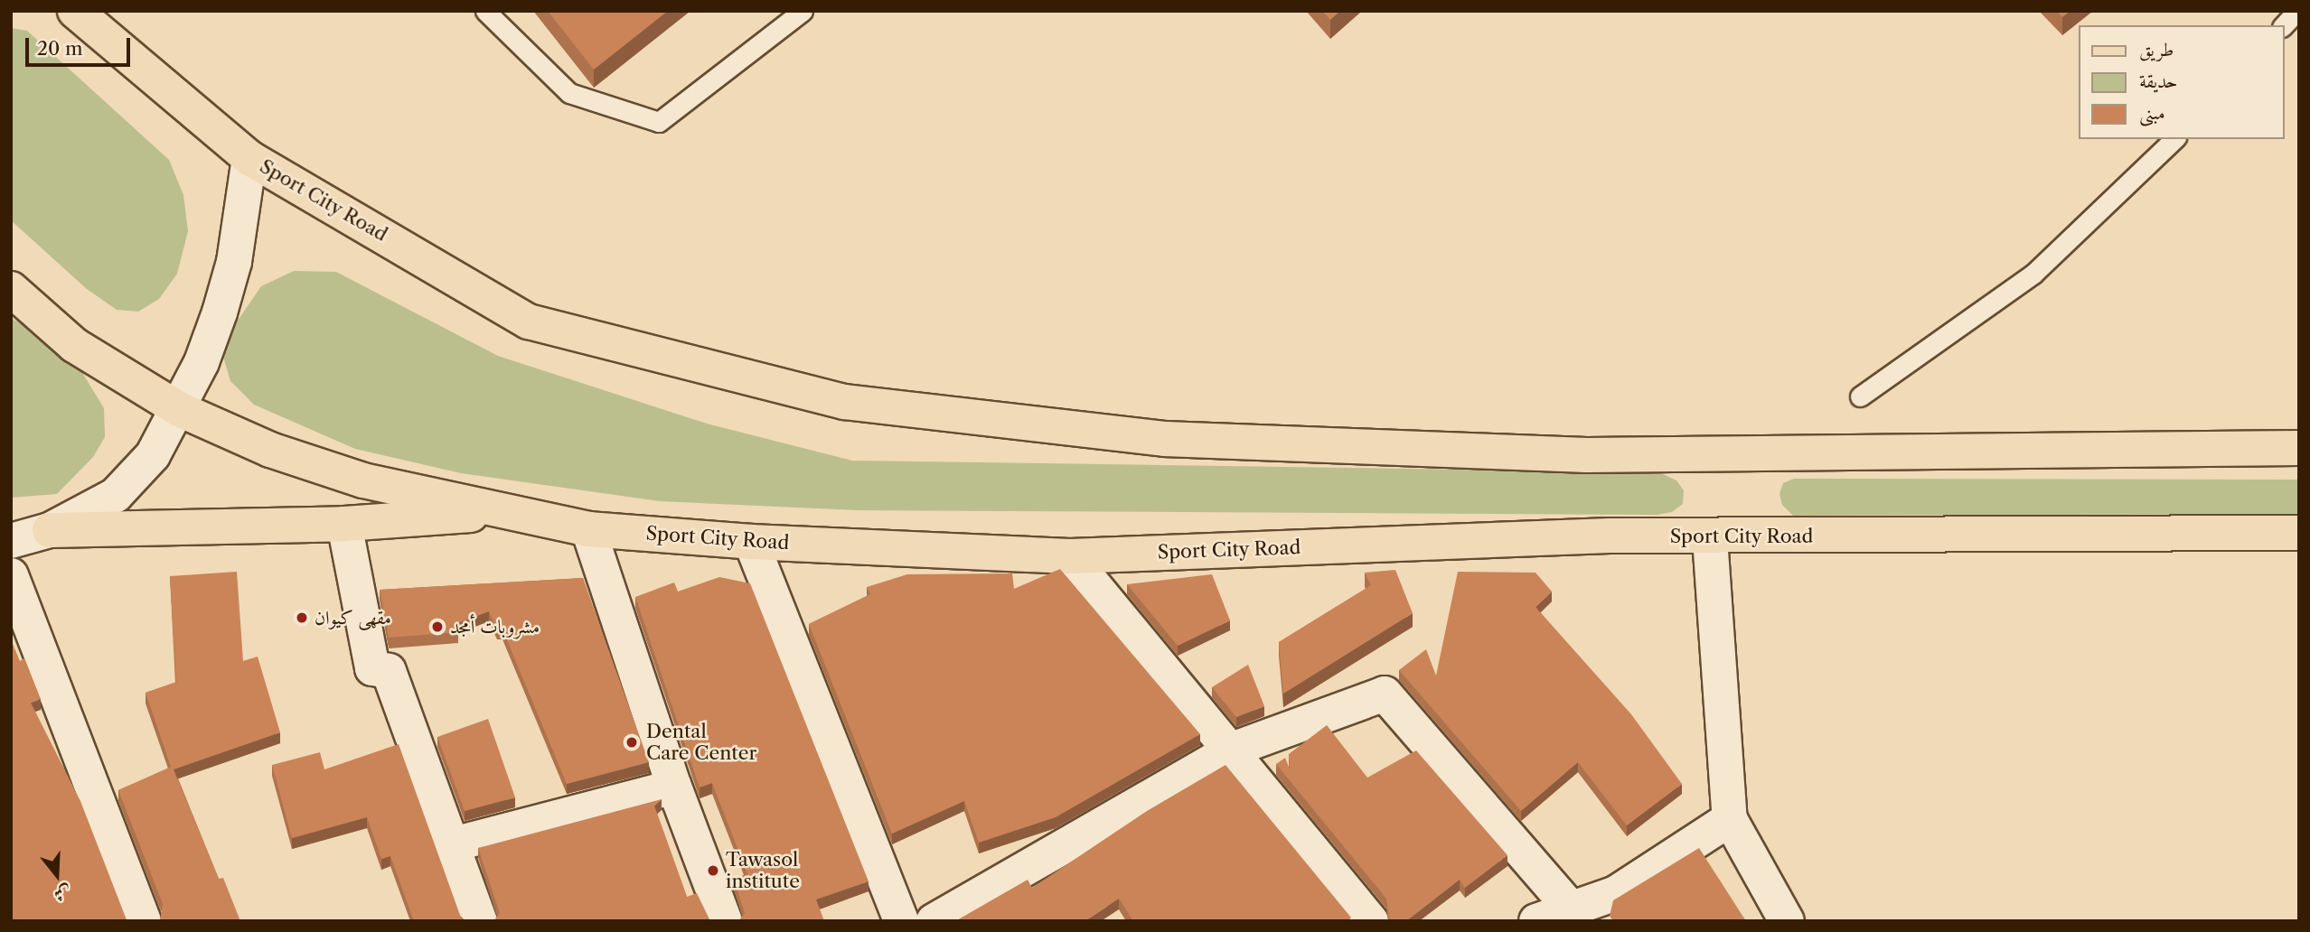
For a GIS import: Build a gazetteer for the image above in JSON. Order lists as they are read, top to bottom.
{
  "streets": {
    "main road": ["Sport City Road"]
  },
  "places": [
    "مقهى كيوان",
    "مشروبات أمجد",
    "Dental Care Center",
    "Tawasol institute"
  ],
  "legend": ["طريق", "حديقة", "مبنى"],
  "scale_bar": "20 m",
  "north": "bottom"
}
